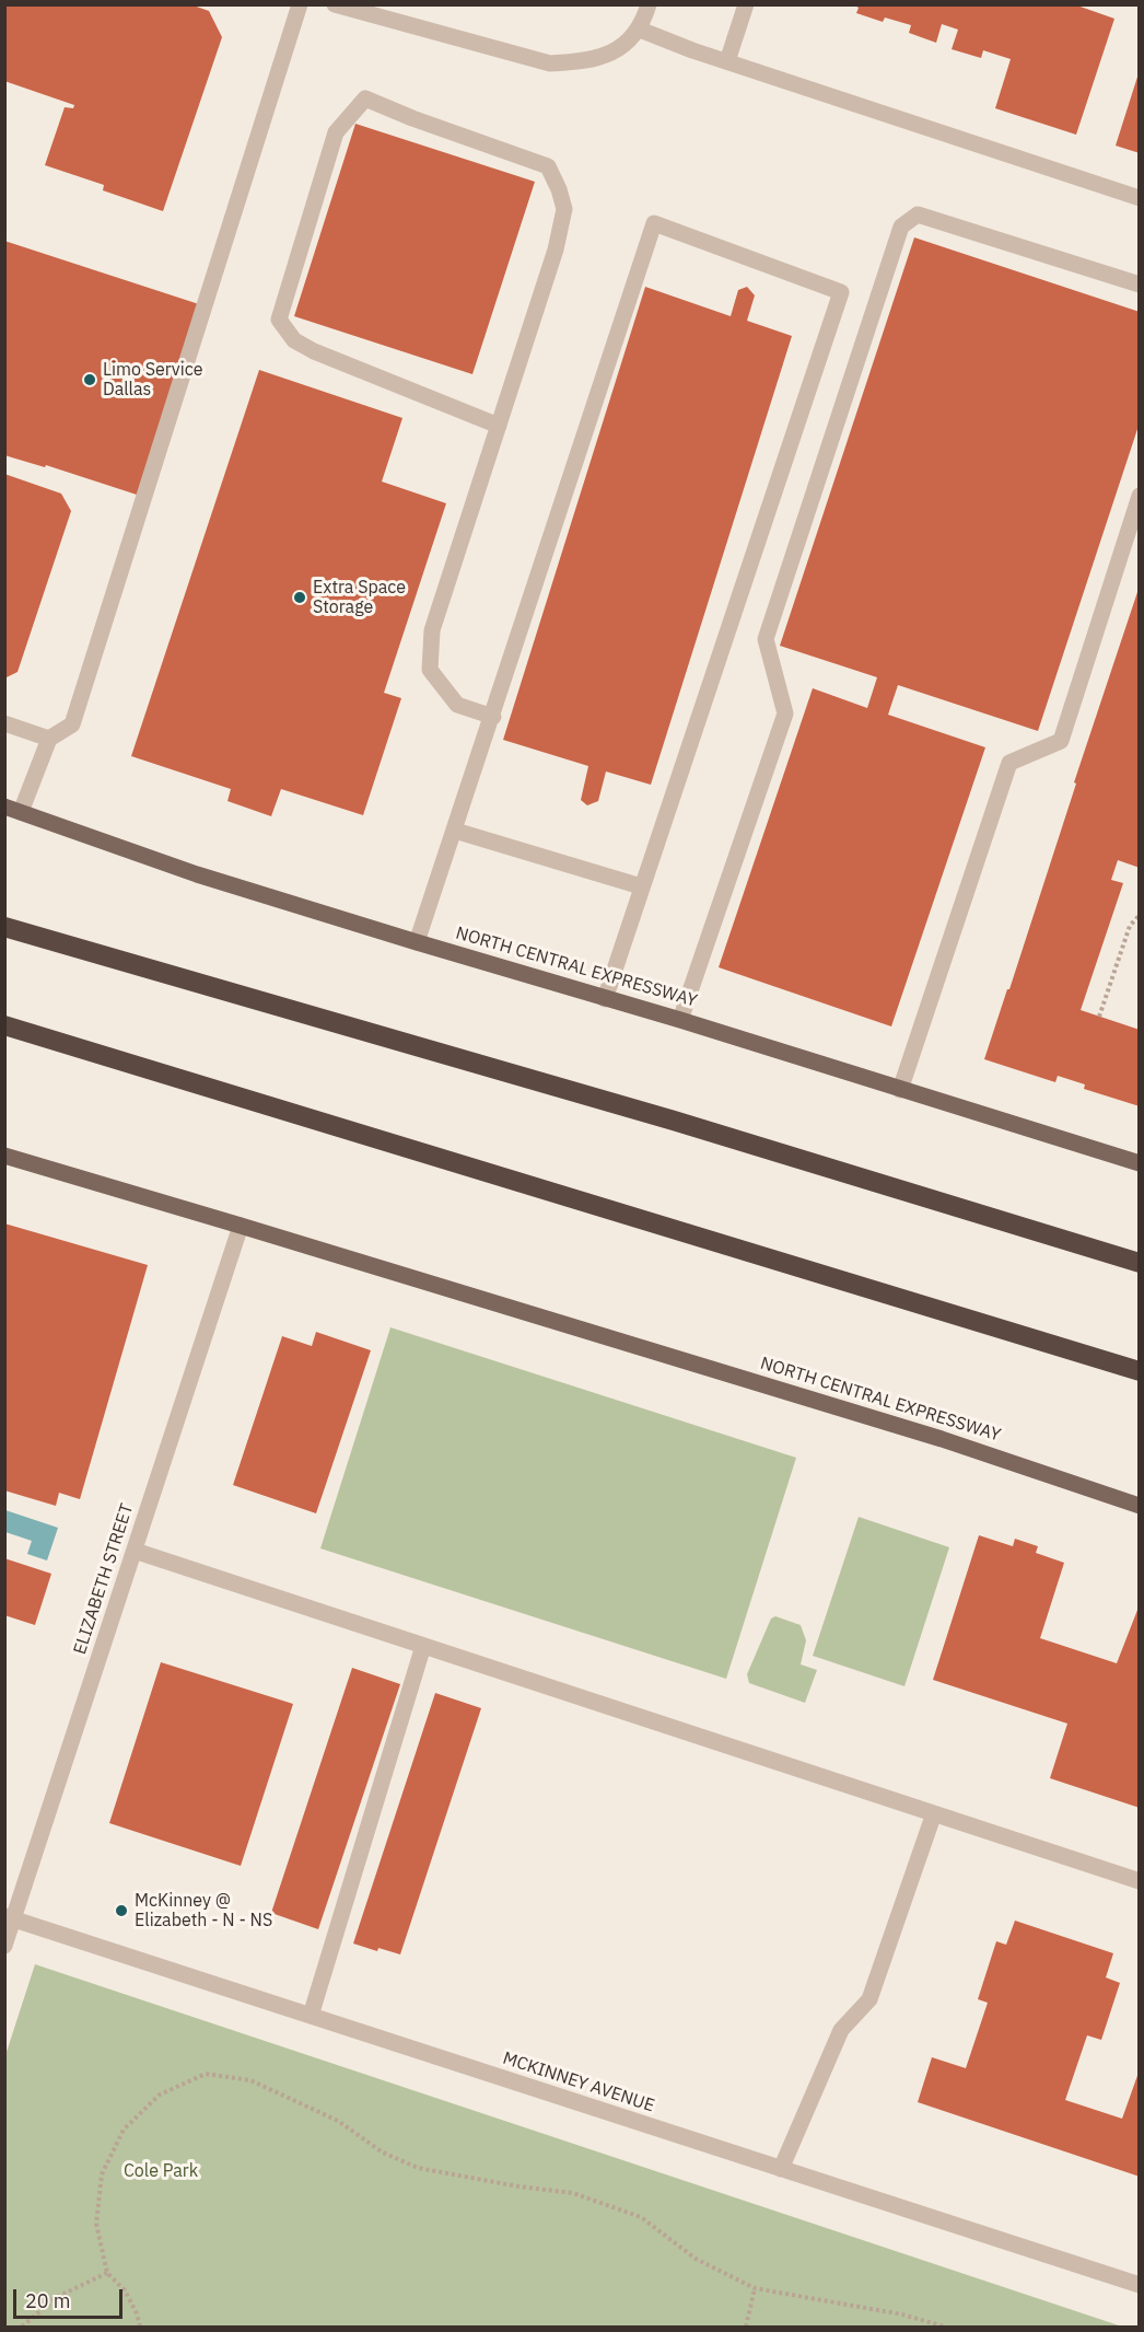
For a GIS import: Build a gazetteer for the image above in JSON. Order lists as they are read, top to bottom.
{
  "streets": {
    "main road": ["NORTH CENTRAL EXPRESSWAY"],
    "street": ["ELIZABETH STREET", "MCKINNEY AVENUE"]
  },
  "crossings": [
    ["NORTH CENTRAL EXPRESSWAY", "ELIZABETH STREET"],
    ["ELIZABETH STREET", "MCKINNEY AVENUE"]
  ],
  "parks": ["Cole Park"],
  "places": ["Limo Service Dallas", "Extra Space Storage", "McKinney @ Elizabeth - N - NS"],
  "scale_bar": "20 m"
}
